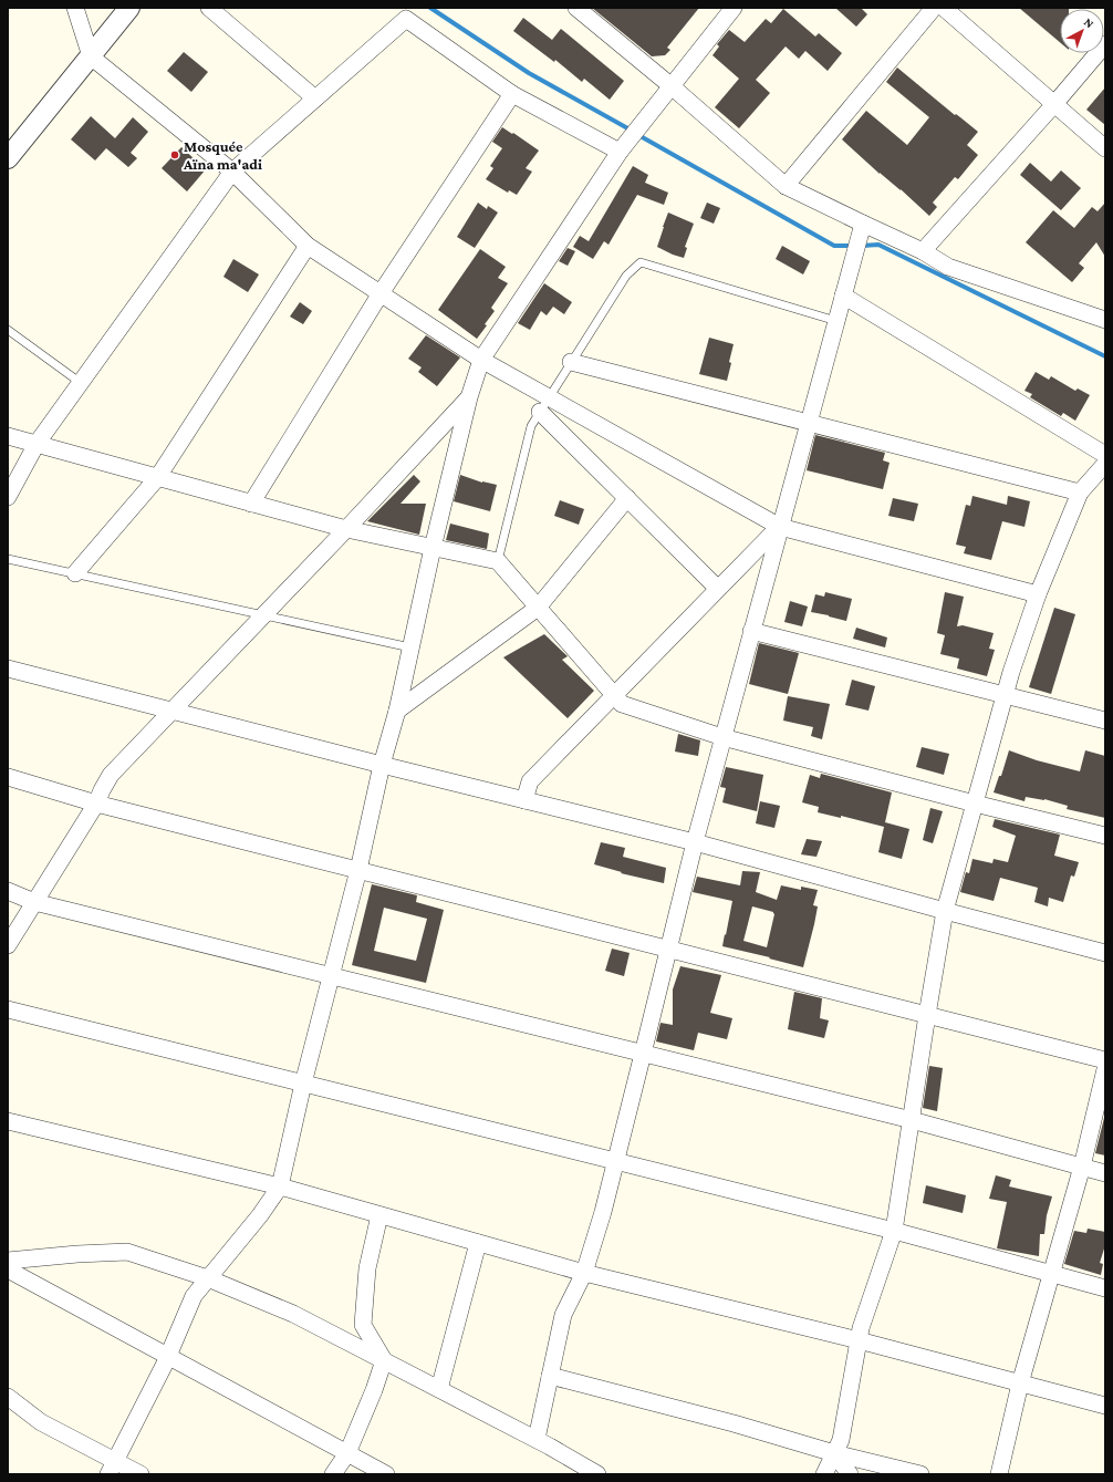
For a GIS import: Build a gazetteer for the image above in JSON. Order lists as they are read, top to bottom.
{
  "places": ["Mosquée Aïna ma'adi"],
  "north": "top right"
}
